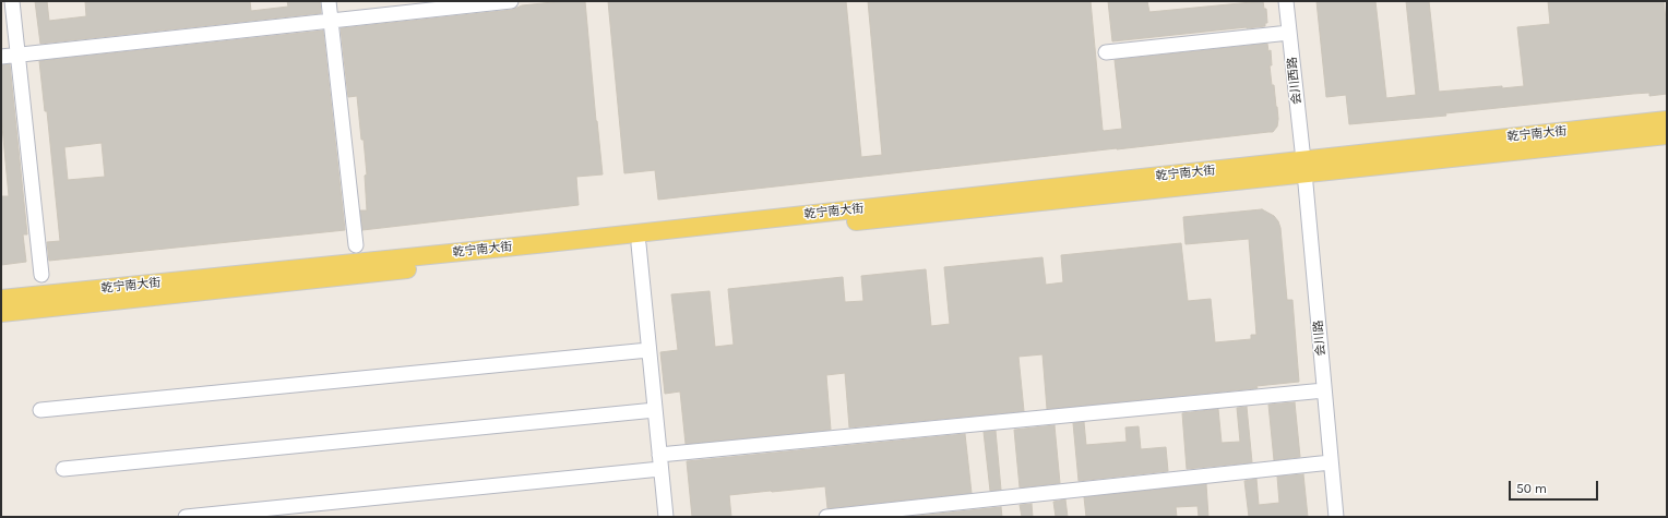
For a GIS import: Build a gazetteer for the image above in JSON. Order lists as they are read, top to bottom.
{
  "streets": {
    "main road": ["乾宁南大街"],
    "street": ["会川西路", "会川路"]
  },
  "crossings": [
    ["会川西路", "乾宁南大街"],
    ["会川西路", "会川路"],
    ["乾宁南大街", "会川路"]
  ],
  "scale_bar": "50 m"
}
